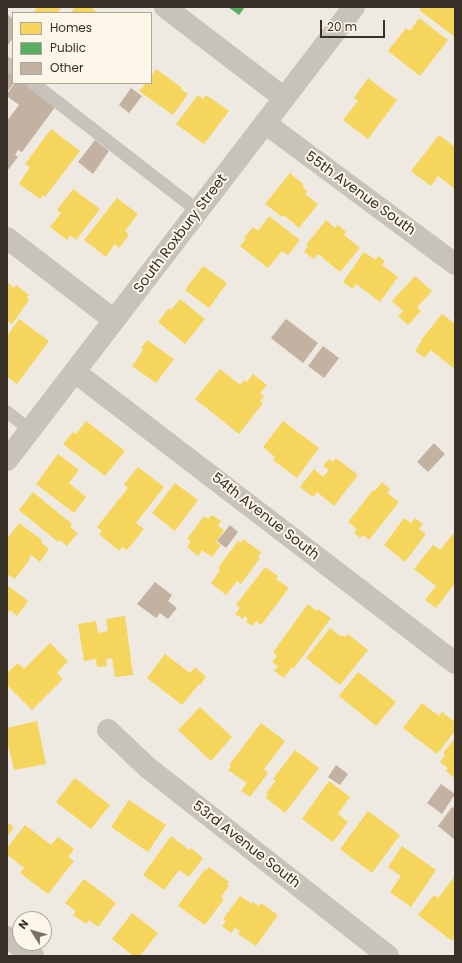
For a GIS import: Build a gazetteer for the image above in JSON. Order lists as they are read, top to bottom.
{
  "streets": {
    "street": [
      "55th Avenue South",
      "South Roxbury Street",
      "54th Avenue South",
      "53rd Avenue South"
    ]
  },
  "crossings": [
    ["55th Avenue South", "South Roxbury Street"],
    ["South Roxbury Street", "54th Avenue South"]
  ],
  "legend": ["Homes", "Public", "Other"],
  "scale_bar": "20 m",
  "north": "top left"
}
